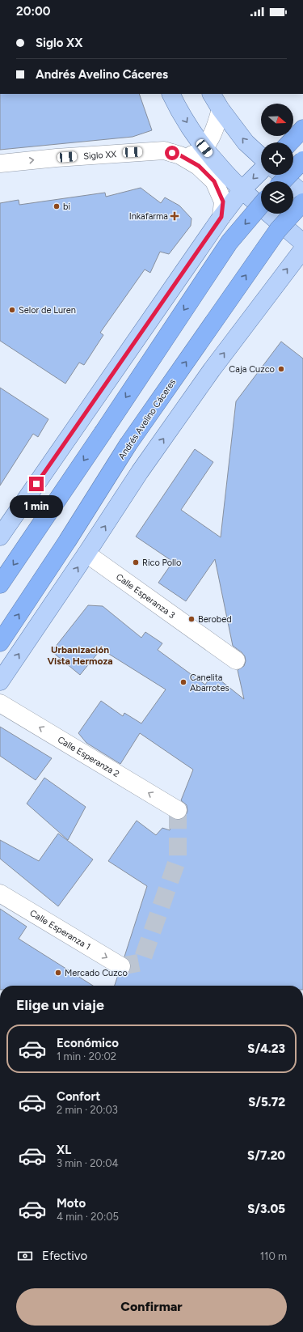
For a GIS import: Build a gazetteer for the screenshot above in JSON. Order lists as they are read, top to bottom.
{
  "streets": {
    "highway": ["Andrés Avelino Cáceres"],
    "street": [
      "Siglo XX",
      "Calle Esperanza 3",
      "Calle Esperanza 2",
      "Calle Esperanza 1"
    ]
  },
  "one_way": ["Siglo XX", "Calle Esperanza 2", "Calle Esperanza 1"],
  "districts": ["Urbanización Vista Hermoza"],
  "places": {
    "other": [
      "bi",
      "Selor de Luren",
      "Caja Cuzco",
      "Rico Pollo",
      "Berobed",
      "Canelita Abarrotes",
      "Mercado Cuzco"
    ],
    "health": ["Inkafarma"]
  },
  "north": "right",
  "page": {
    "status": "20:00",
    "banner": ["Siglo XX", "Andrés Avelino Cáceres"],
    "bubble": "1 min",
    "heading": "Elige un viaje",
    "list": [
      {
        "name": "Económico",
        "note": "1 min · 20:02",
        "value": "S/4.23"
      },
      {
        "name": "Confort",
        "note": "2 min · 20:03",
        "value": "S/5.72"
      },
      {
        "name": "XL",
        "note": "3 min · 20:04",
        "value": "S/7.20"
      },
      {
        "name": "Moto",
        "note": "4 min · 20:05",
        "value": "S/3.05"
      }
    ],
    "pay": ["Efectivo", "110 m"],
    "buttons": "Confirmar"
  }
}
